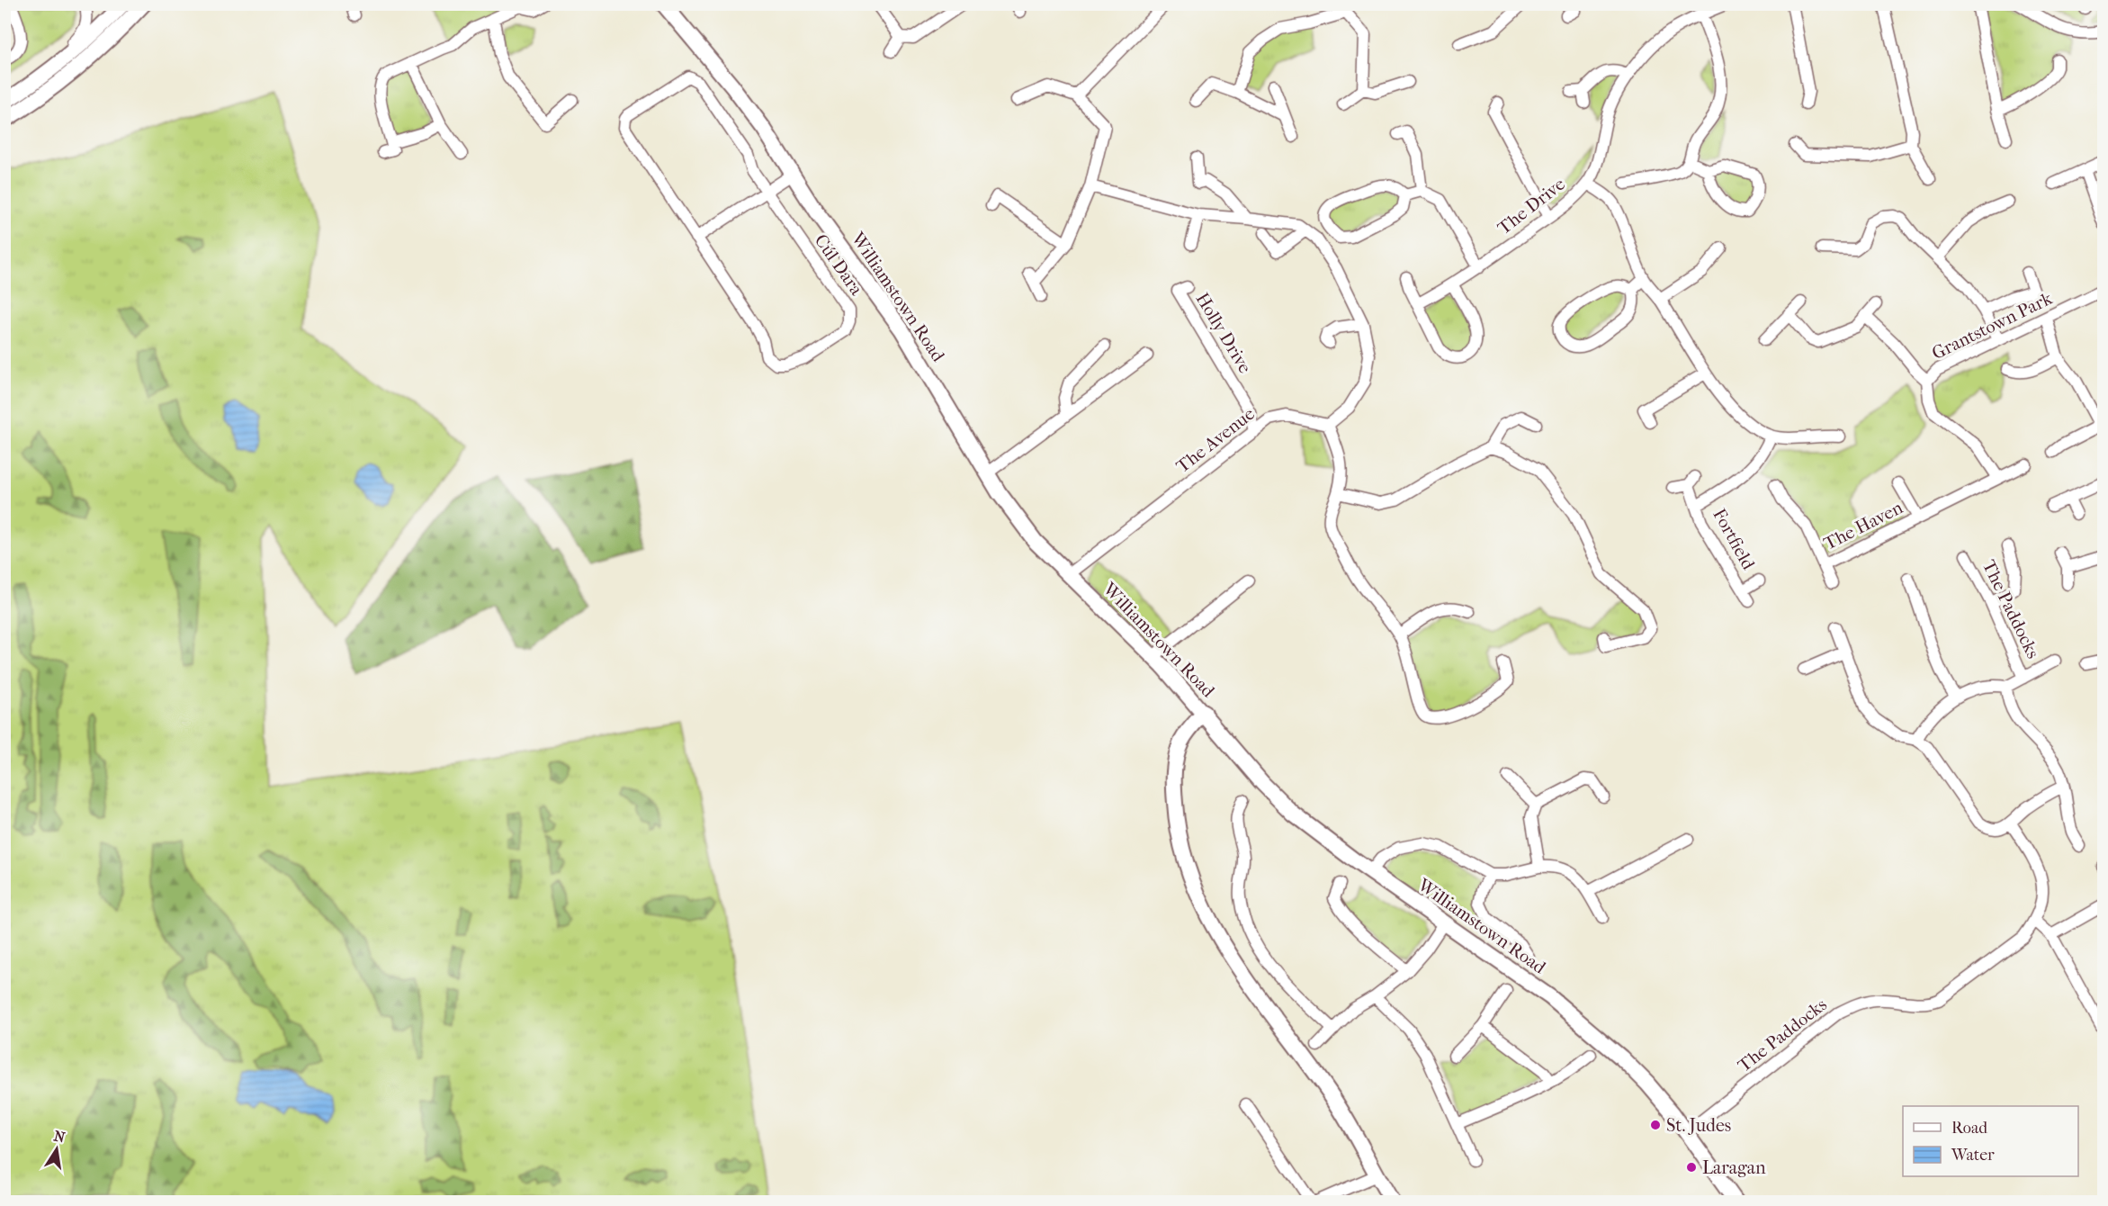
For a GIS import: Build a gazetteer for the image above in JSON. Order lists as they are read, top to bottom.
{
  "streets": {
    "street": [
      "The Drive",
      "Cúl Dara",
      "Williamstown Road",
      "Grantstown Park",
      "Holly Drive",
      "The Avenue",
      "The Haven",
      "Fortfield",
      "The Paddocks"
    ]
  },
  "crossings": [
    ["Williamstown Road", "The Avenue"],
    ["Williamstown Road", "The Paddocks"],
    ["Grantstown Park", "The Haven"],
    ["Holly Drive", "The Avenue"]
  ],
  "places": ["St. Judes", "Laragan"],
  "legend": ["Road", "Water"],
  "north": "top"
}
